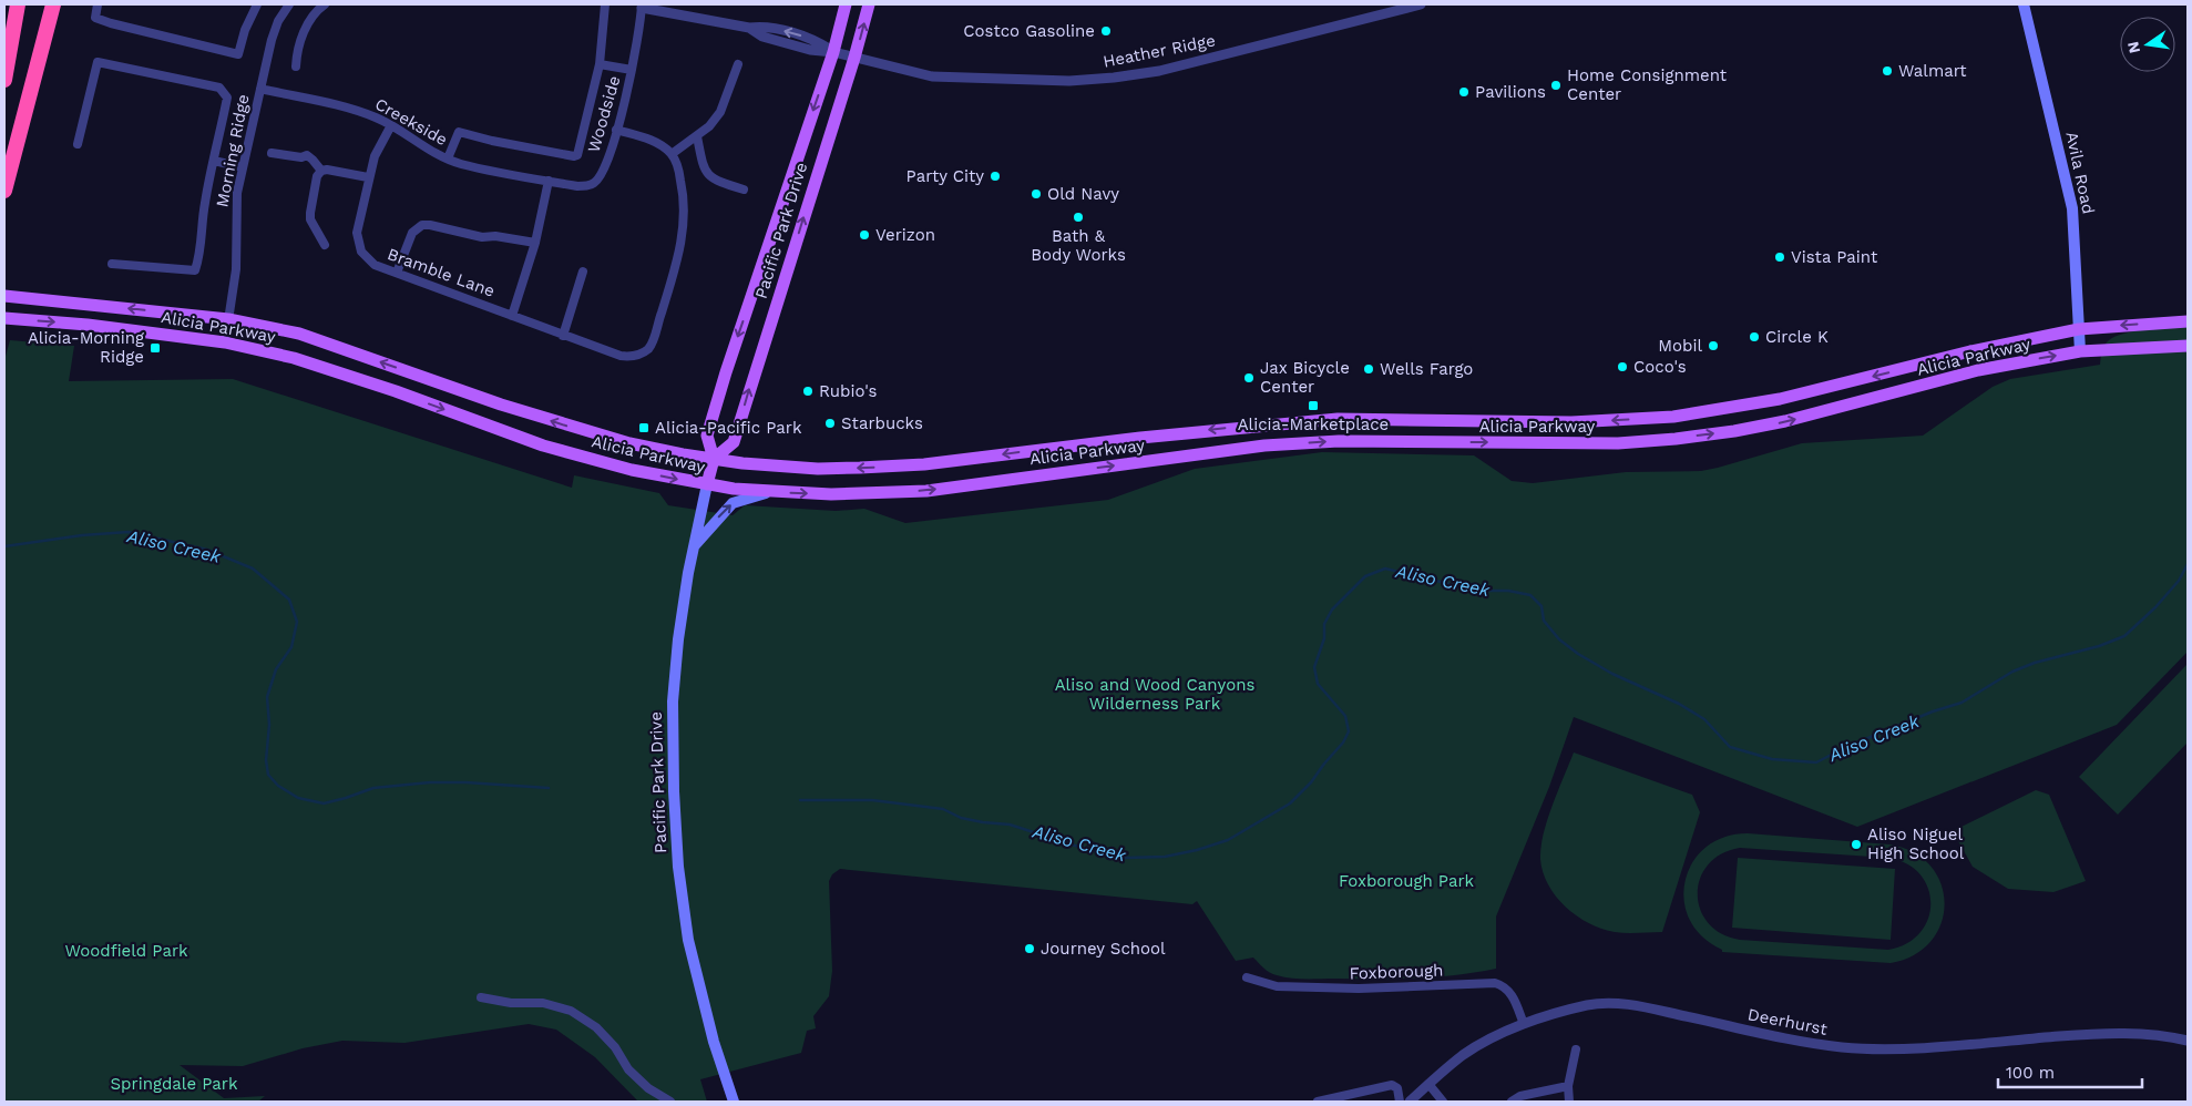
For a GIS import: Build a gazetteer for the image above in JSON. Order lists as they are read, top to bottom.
{
  "streets": {
    "main road": ["Avila Road", "Pacific Park Drive", "Alicia Parkway"],
    "street": [
      "Heather Ridge",
      "Woodside",
      "Creekside",
      "Morning Ridge",
      "Bramble Lane",
      "Foxborough",
      "Deerhurst"
    ]
  },
  "crossings": [
    ["Heather Ridge", "Woodside"],
    ["Heather Ridge", "Pacific Park Drive"],
    ["Woodside", "Creekside"],
    ["Creekside", "Morning Ridge"],
    ["Creekside", "Bramble Lane"],
    ["Morning Ridge", "Alicia Parkway"],
    ["Avila Road", "Alicia Parkway"],
    ["Pacific Park Drive", "Alicia Parkway"],
    ["Foxborough", "Deerhurst"]
  ],
  "water": ["Aliso Creek"],
  "parks": [
    "Aliso and Wood Canyons Wilderness Park",
    "Foxborough Park",
    "Woodfield Park",
    "Springdale Park"
  ],
  "places": {
    "other": [
      "Costco Gasoline",
      "Walmart",
      "Home Consignment Center",
      "Pavilions",
      "Party City",
      "Old Navy",
      "Bath & Body Works",
      "Verizon",
      "Vista Paint",
      "Circle K",
      "Mobil",
      "Coco's",
      "Wells Fargo",
      "Jax Bicycle Center",
      "Rubio's",
      "Starbucks",
      "Aliso Niguel High School",
      "Journey School"
    ],
    "transit": ["Alicia-Morning Ridge", "Alicia-Marketplace", "Alicia-Pacific Park"]
  },
  "scale_bar": "100 m",
  "north": "left"
}
